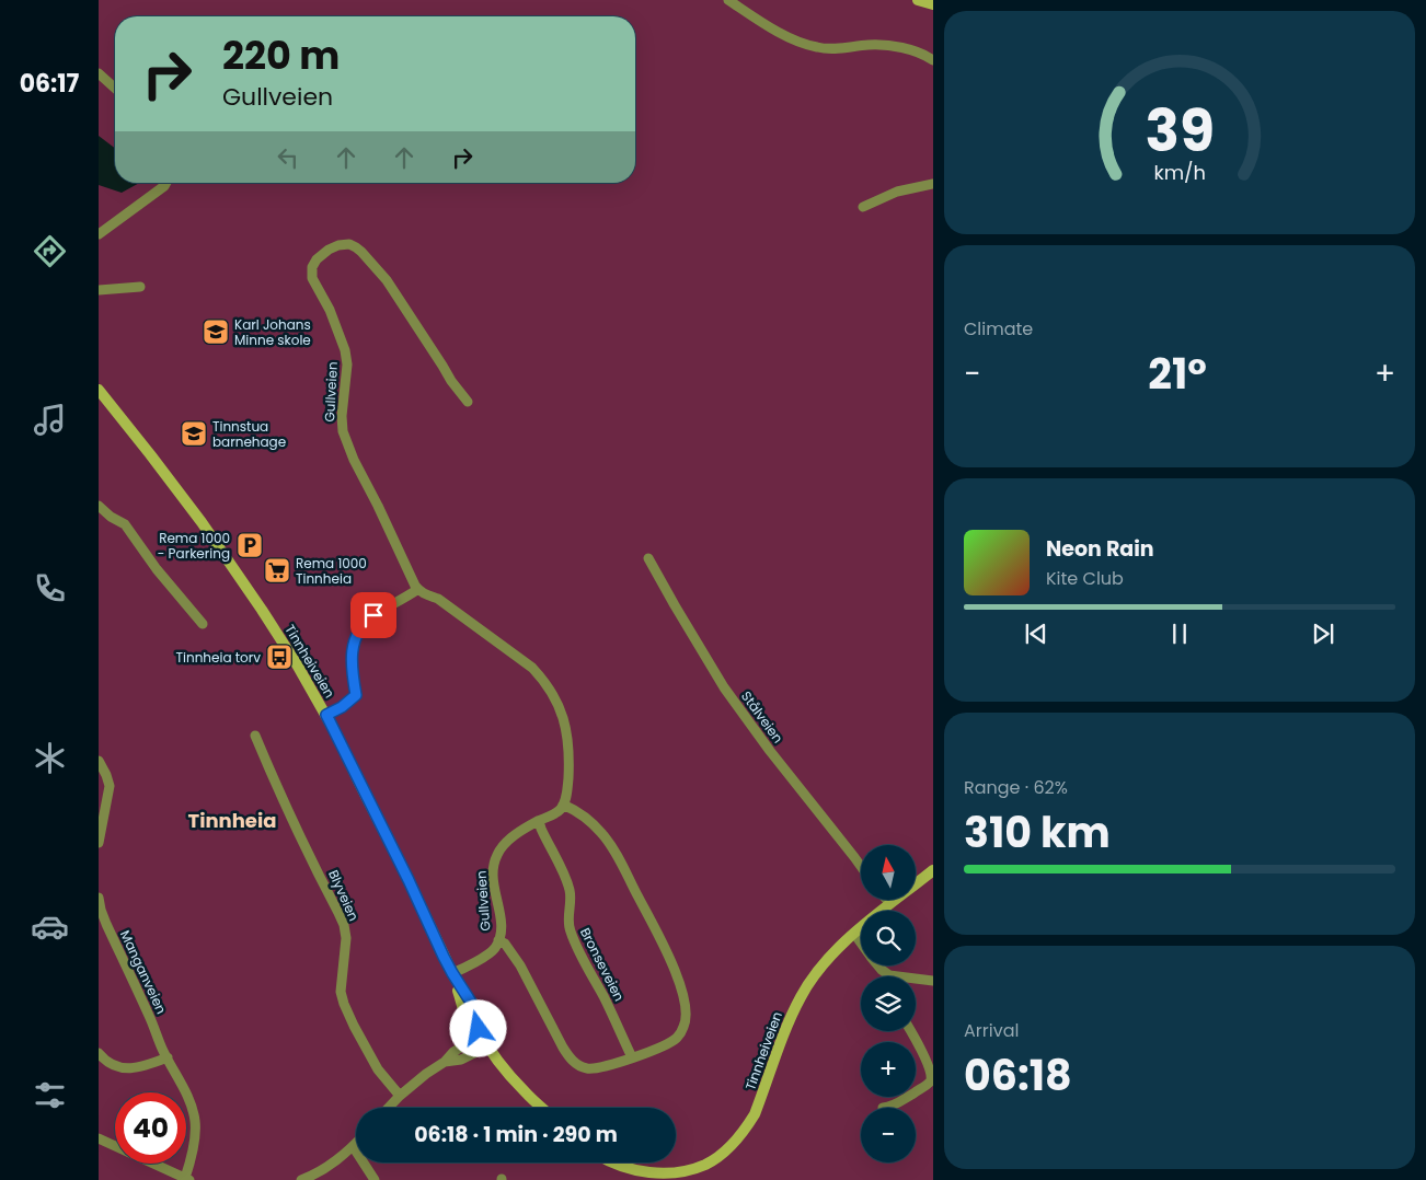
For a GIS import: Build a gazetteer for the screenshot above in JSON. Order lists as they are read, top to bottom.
{
  "streets": {
    "street": [
      "Gullveien",
      "Tinnheiveien",
      "Stålveien",
      "Blyveien",
      "Bronseveien",
      "Manganveien"
    ]
  },
  "crossings": [
    ["Gullveien", "Tinnheiveien"],
    ["Gullveien", "Bronseveien"]
  ],
  "districts": ["Tinnheia"],
  "places": {
    "school or university": ["Karl Johans Minne skole", "Tinnstua barnehage"],
    "parking": ["Rema 1000 - Parkering"],
    "supermarket": ["Rema 1000 Tinnheia"],
    "bus stop": ["Tinnheia torv"]
  },
  "north": "top",
  "page": {
    "tabs": "06:17",
    "turn": ["220 m", "Gullveien"],
    "tile": [
      "Climate",
      ["Range · 62%", "310 km"],
      ["Arrival", "06:18"]
    ],
    "heat": ["−", "21°", "+"],
    "song": ["Neon Rain", "Kite Club"],
    "map_buttons": ["+", "−"],
    "limit": "40",
    "trip": "06:18 · 1 min · 290 m",
    "gauge": ["39", "km/h"]
  }
}
